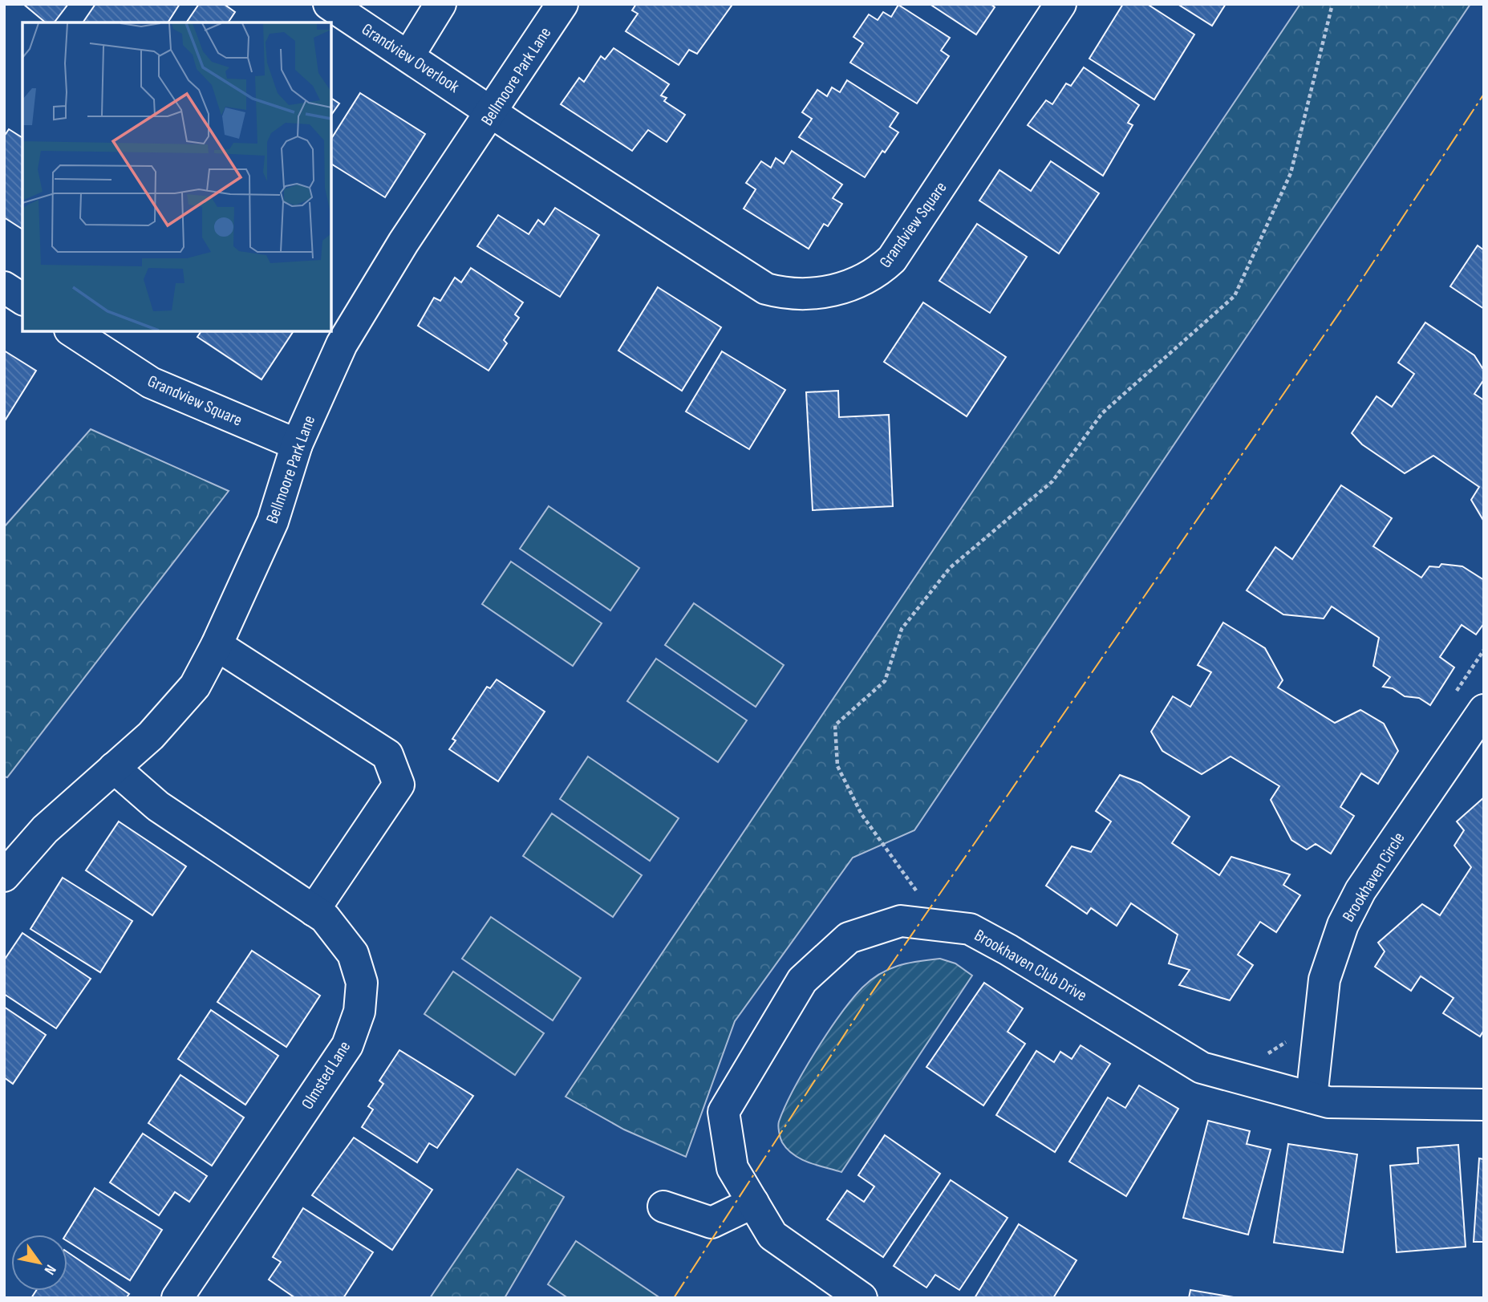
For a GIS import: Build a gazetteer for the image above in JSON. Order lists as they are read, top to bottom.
{
  "streets": {
    "street": [
      "Grandview Overlook",
      "Bellmoore Park Lane",
      "Grandview Square",
      "Brookhaven Circle",
      "Brookhaven Club Drive",
      "Olmsted Lane"
    ]
  },
  "crossings": [
    ["Grandview Overlook", "Bellmoore Park Lane"],
    ["Grandview Overlook", "Grandview Square"],
    ["Bellmoore Park Lane", "Grandview Square"],
    ["Bellmoore Park Lane", "Olmsted Lane"],
    ["Brookhaven Circle", "Brookhaven Club Drive"]
  ],
  "north": "bottom right"
}
